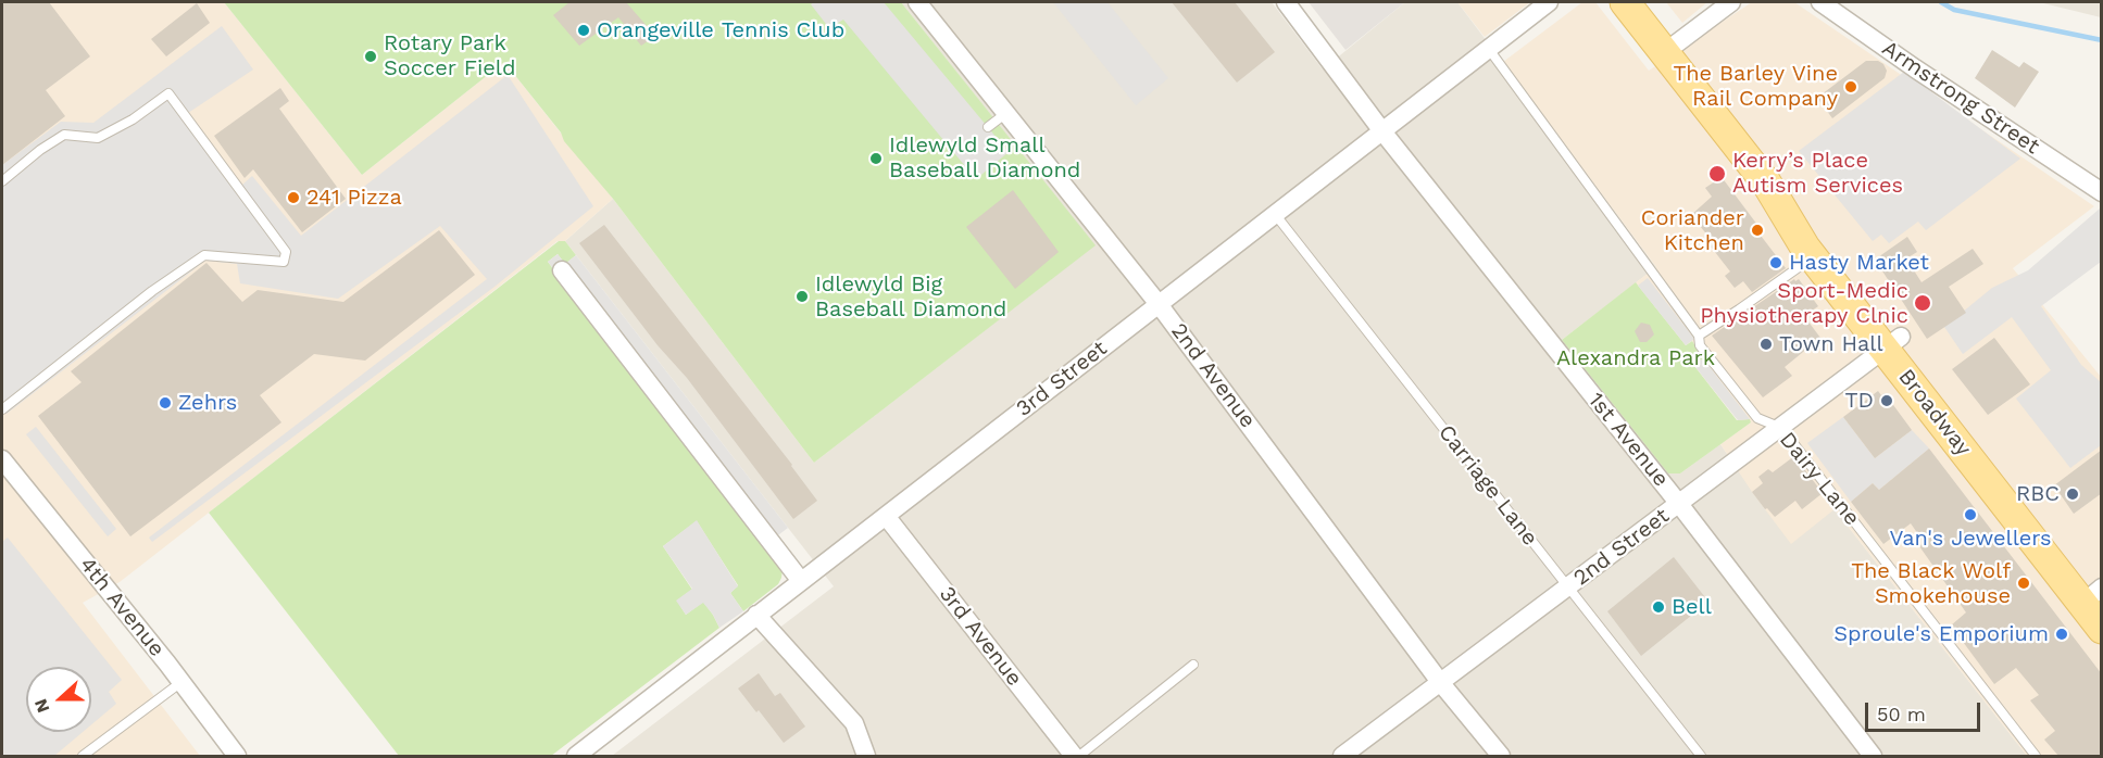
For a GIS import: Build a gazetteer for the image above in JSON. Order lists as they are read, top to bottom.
{
  "streets": {
    "main road": ["Broadway"],
    "street": [
      "Armstrong Street",
      "2nd Avenue",
      "3rd Street",
      "1st Avenue",
      "2nd Street",
      "4th Avenue",
      "3rd Avenue"
    ],
    "lane": ["Dairy Lane", "Carriage Lane"]
  },
  "crossings": [
    ["2nd Avenue", "3rd Street"],
    ["2nd Avenue", "2nd Street"],
    ["3rd Street", "1st Avenue"],
    ["3rd Street", "Dairy Lane"],
    ["3rd Street", "Carriage Lane"],
    ["3rd Street", "3rd Avenue"],
    ["Broadway", "2nd Street"],
    ["1st Avenue", "2nd Street"],
    ["Dairy Lane", "2nd Street"],
    ["Carriage Lane", "2nd Street"]
  ],
  "parks": ["Alexandra Park"],
  "places": [
    "Orangeville Tennis Club",
    "Rotary Park Soccer Field",
    "The Barley Vine Rail Company",
    "Idlewyld Small Baseball Diamond",
    "Kerry’s Place Autism Services",
    "241 Pizza",
    "Coriander Kitchen",
    "Hasty Market",
    "Idlewyld Big Baseball Diamond",
    "Sport-Medic Physiotherapy Clnic",
    "Town Hall",
    "TD",
    "Zehrs",
    "RBC",
    "Van's Jewellers",
    "The Black Wolf Smokehouse",
    "Bell",
    "Sproule's Emporium"
  ],
  "scale_bar": "50 m",
  "north": "left"
}
